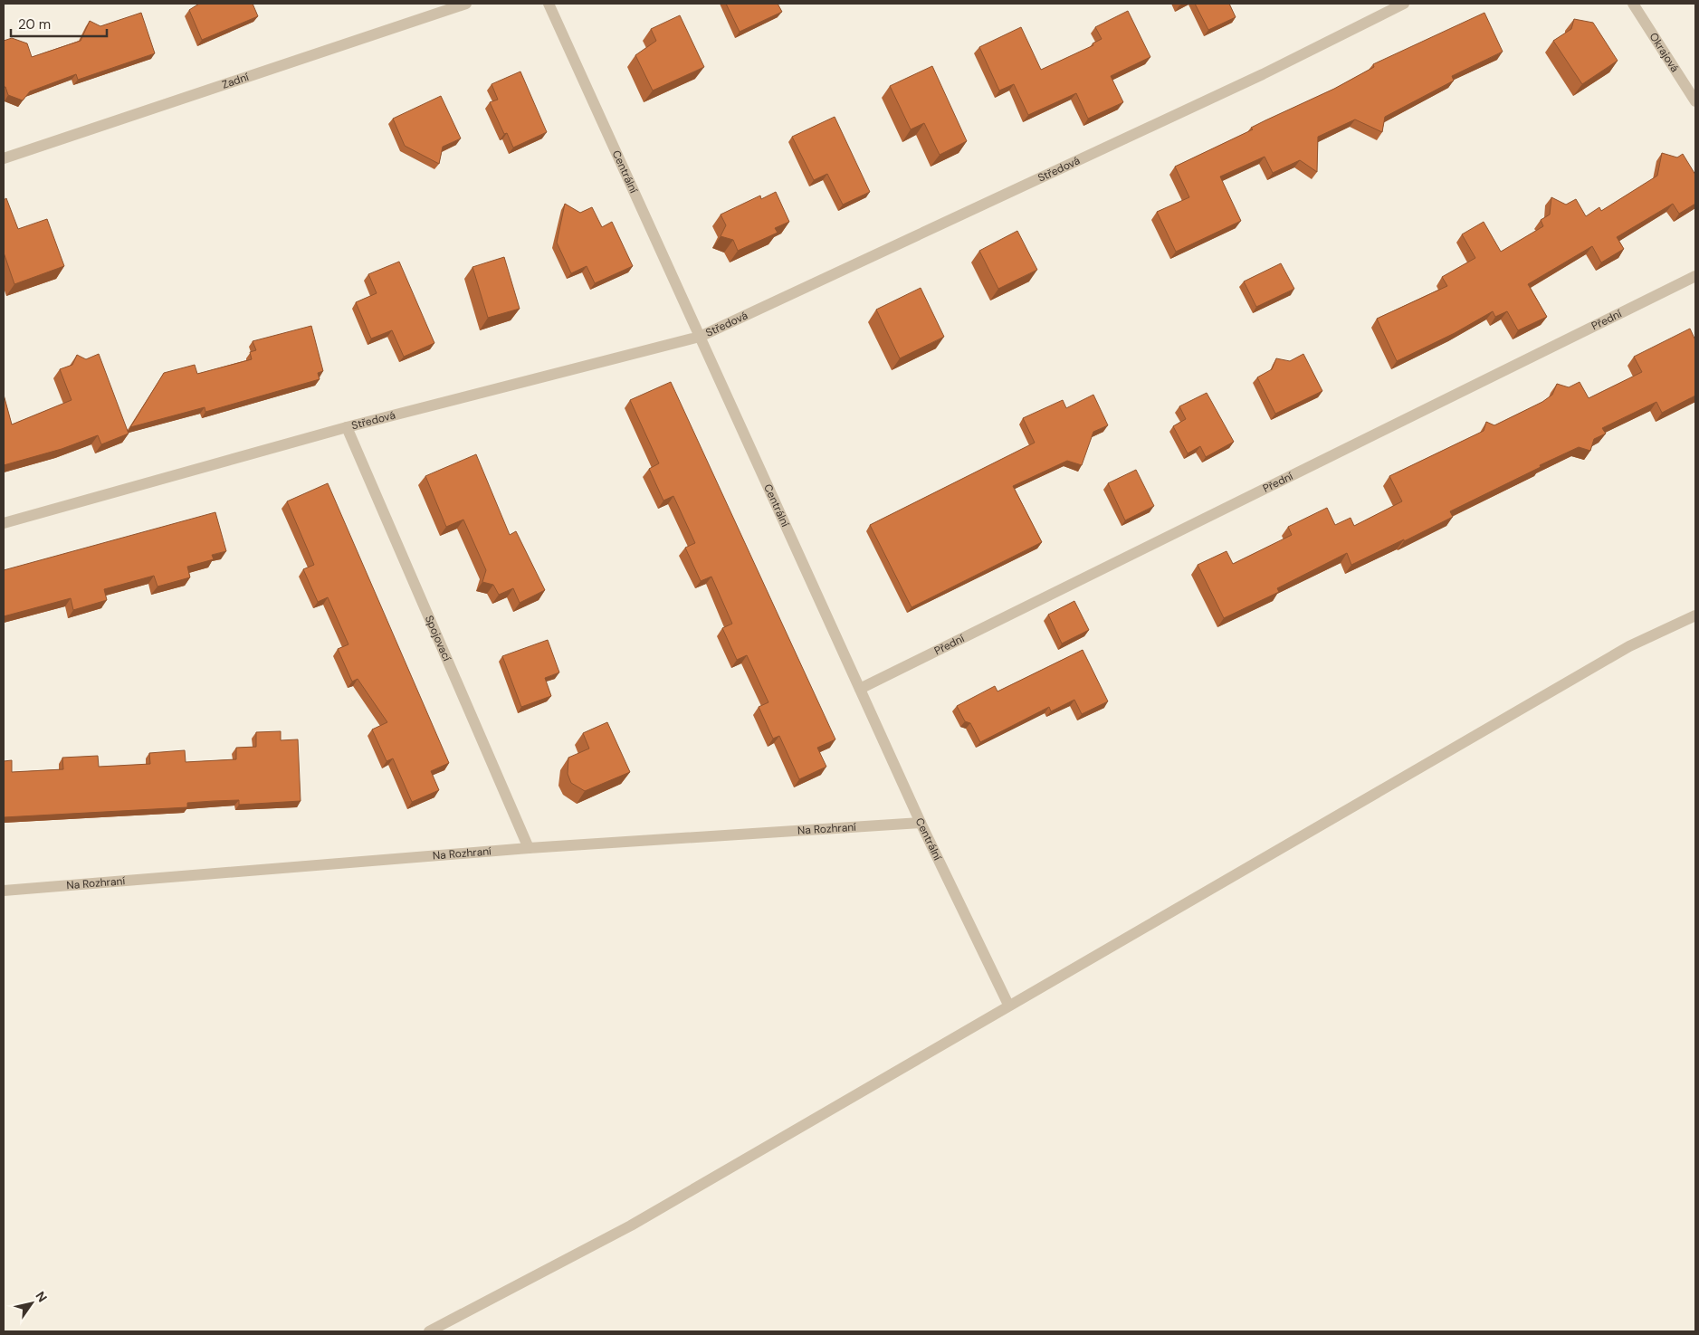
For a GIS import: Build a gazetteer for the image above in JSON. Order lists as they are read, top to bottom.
{
  "streets": {
    "street": [
      "Okrajová",
      "Zadní",
      "Středová",
      "Centrální",
      "Přední",
      "Spojovací",
      "Na Rozhraní"
    ]
  },
  "crossings": [
    ["Středová", "Centrální"],
    ["Středová", "Spojovací"],
    ["Centrální", "Přední"],
    ["Centrální", "Na Rozhraní"],
    ["Spojovací", "Na Rozhraní"]
  ],
  "scale_bar": "20 m",
  "north": "top right"
}
